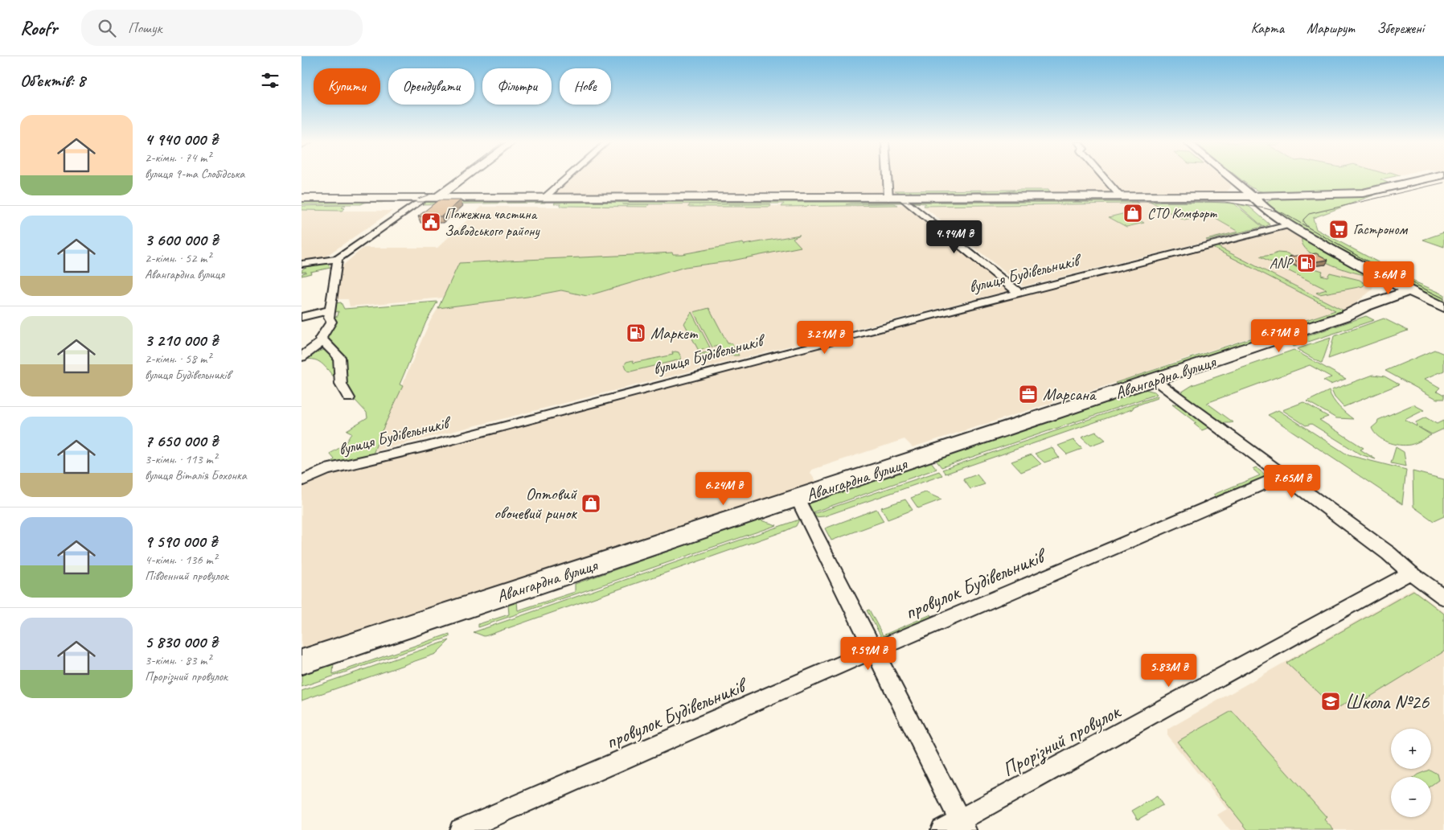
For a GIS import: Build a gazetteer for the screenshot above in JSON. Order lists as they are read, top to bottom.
{
  "streets": {
    "street": [
      "вулиця Будівельників",
      "Авангардна вулиця",
      "провулок Будівельників",
      "Прорізний провулок"
    ]
  },
  "places": {
    "shop": ["СТО Комфорт", "Оптовий овочевий ринок"],
    "public building": ["Пожежна частина Заводського району"],
    "supermarket": ["Гастроном"],
    "fuel station": ["ANP", "Маркет"],
    "office": ["Марсана"],
    "school or university": ["Школа №26"]
  },
  "page": {
    "header": "Roofr",
    "search": "Пошук",
    "nav": ["Карта", "Маршрут", "Збережені"],
    "heading": "Об’єктів: 8",
    "chip": [
      "Купити",
      "Орендувати",
      "Фільтри",
      "Нове"
    ],
    "list": [
      {
        "name": "4 940 000 ₴",
        "note": "2-кімн. · 74 m² · вулиця 9-та Слобідська"
      },
      {
        "name": "3 600 000 ₴",
        "note": "2-кімн. · 52 m² · Авангардна вулиця"
      },
      {
        "name": "3 210 000 ₴",
        "note": "2-кімн. · 58 m² · вулиця Будівельників"
      },
      {
        "name": "7 650 000 ₴",
        "note": "3-кімн. · 113 m² · вулиця Віталія Бохонка"
      },
      {
        "name": "9 590 000 ₴",
        "note": "4-кімн. · 136 m² · Південний провулок"
      },
      {
        "name": "5 830 000 ₴",
        "note": "3-кімн. · 83 m² · Прорізний провулок"
      }
    ],
    "price": [
      "4.94M ₴",
      "3.6M ₴",
      "6.71M ₴",
      "3.21M ₴",
      "7.65M ₴",
      "6.24M ₴",
      "9.59M ₴",
      "5.83M ₴"
    ],
    "map_buttons": ["+", "−"]
  }
}
